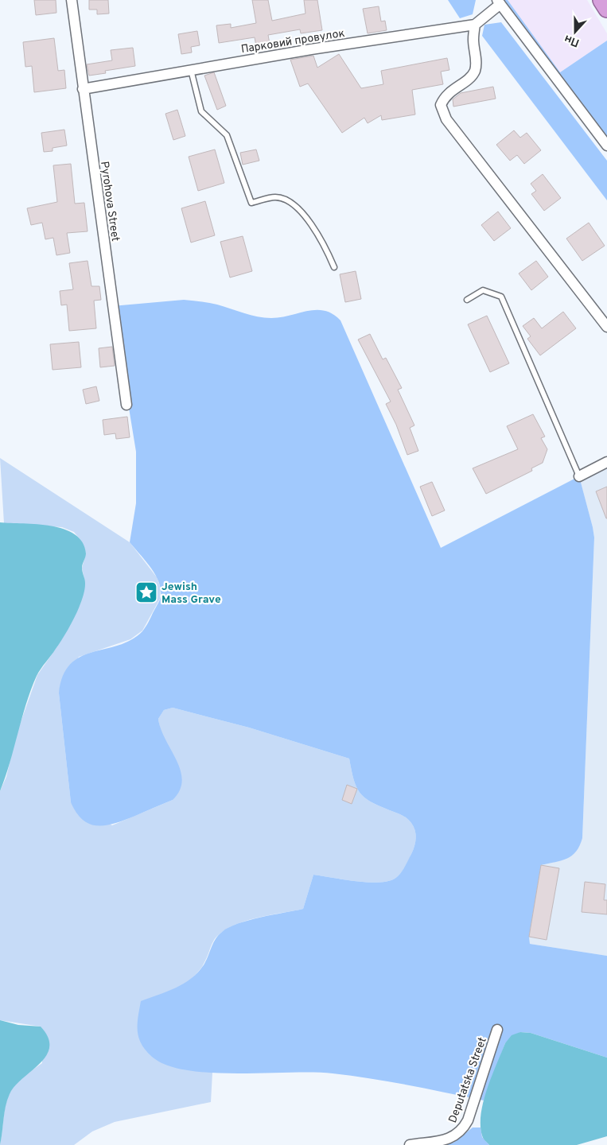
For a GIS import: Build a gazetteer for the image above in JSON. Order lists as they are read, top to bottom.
{
  "streets": {
    "street": ["Парковий провулок", "Pyrohova Street", "Deputatska Street"]
  },
  "crossings": [
    ["Парковий провулок", "Pyrohova Street"]
  ],
  "places": {
    "place": ["Jewish Mass Grave"]
  },
  "north": "bottom"
}
